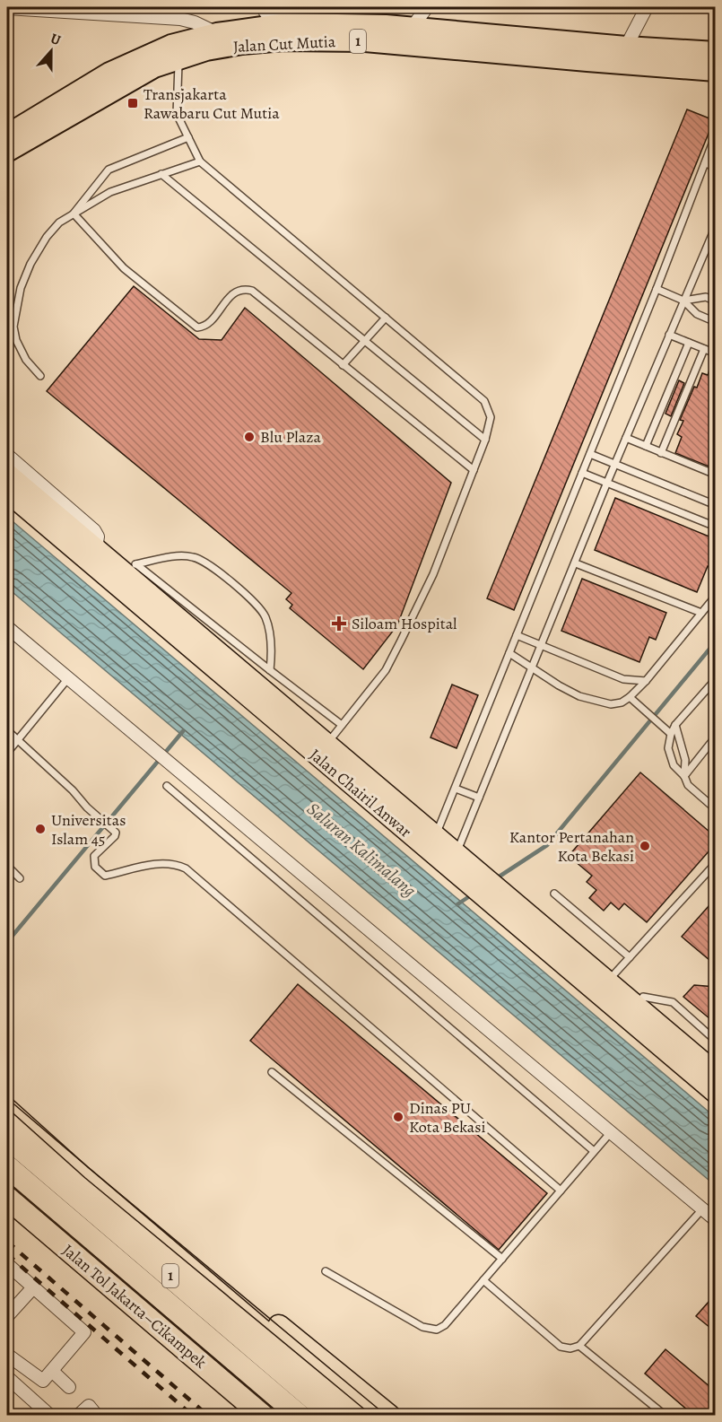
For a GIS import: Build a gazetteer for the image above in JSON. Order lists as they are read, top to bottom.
{
  "streets": {
    "highway": ["1", "Jalan Cut Mutia", "Jalan Tol Jakarta–Cikampek"],
    "main road": ["Jalan Chairil Anwar"]
  },
  "water": ["Saluran Kalimalang"],
  "places": {
    "transit": ["Transjakarta Rawabaru Cut Mutia"],
    "other": [
      "Blu Plaza",
      "Universitas Islam 45",
      "Kantor Pertanahan Kota Bekasi",
      "Dinas PU Kota Bekasi"
    ],
    "health": ["Siloam Hospital"]
  },
  "north": "top"
}
